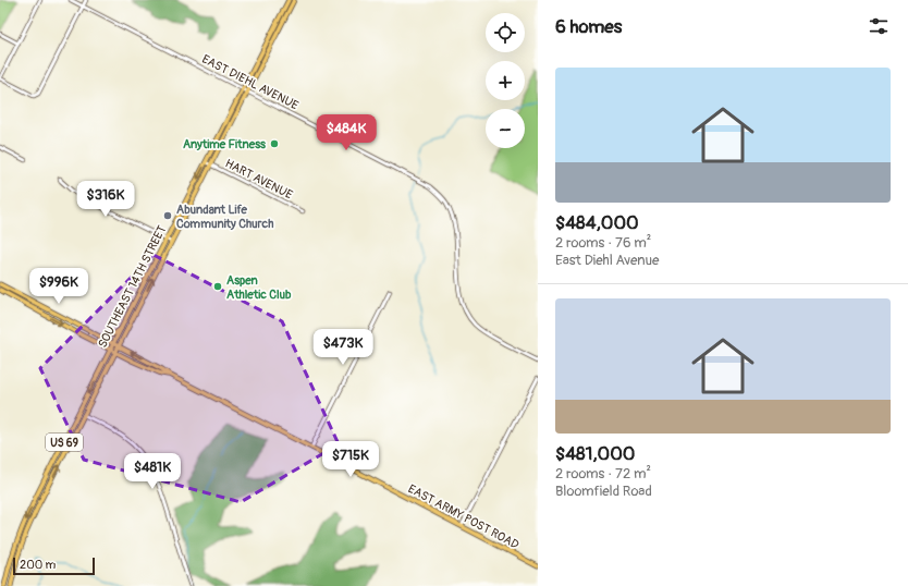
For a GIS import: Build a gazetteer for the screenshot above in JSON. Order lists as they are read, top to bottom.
{
  "streets": {
    "main road": ["SOUTHEAST 14TH STREET", "US 69", "EAST ARMY POST ROAD"],
    "street": ["EAST DIEHL AVENUE", "HART AVENUE"]
  },
  "crossings": [
    ["EAST DIEHL AVENUE", "SOUTHEAST 14TH STREET"],
    ["HART AVENUE", "SOUTHEAST 14TH STREET"],
    ["SOUTHEAST 14TH STREET", "EAST ARMY POST ROAD"]
  ],
  "places": ["Anytime Fitness", "Abundant Life Community Church", "Aspen Athletic Club"],
  "scale_bar": "200 m",
  "page": {
    "heading": "6 homes",
    "map_buttons": ["+", "−"],
    "list": [
      {
        "name": "$484,000",
        "note": "2 rooms · 76 m² · East Diehl Avenue"
      },
      {
        "name": "$481,000",
        "note": "2 rooms · 72 m² · Bloomfield Road"
      }
    ],
    "price": [
      "$484K",
      "$316K",
      "$996K",
      "$473K",
      "$715K",
      "$481K"
    ],
    "scale": "200 m"
  }
}
